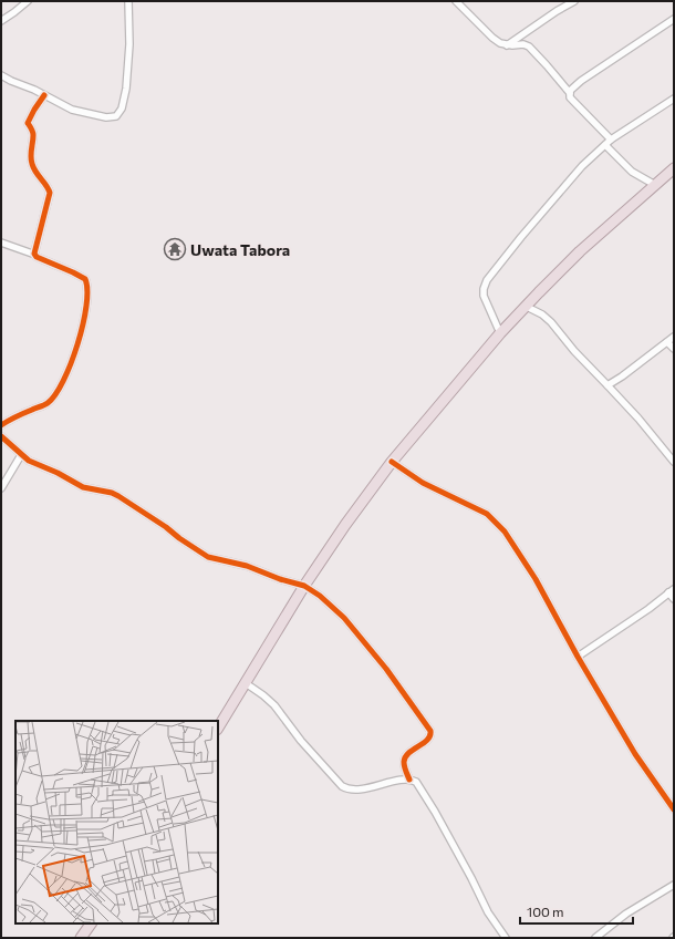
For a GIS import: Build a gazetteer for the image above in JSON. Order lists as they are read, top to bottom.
{
  "places": {
    "temple": ["Uwata Tabora"]
  },
  "scale_bar": "100 m"
}
